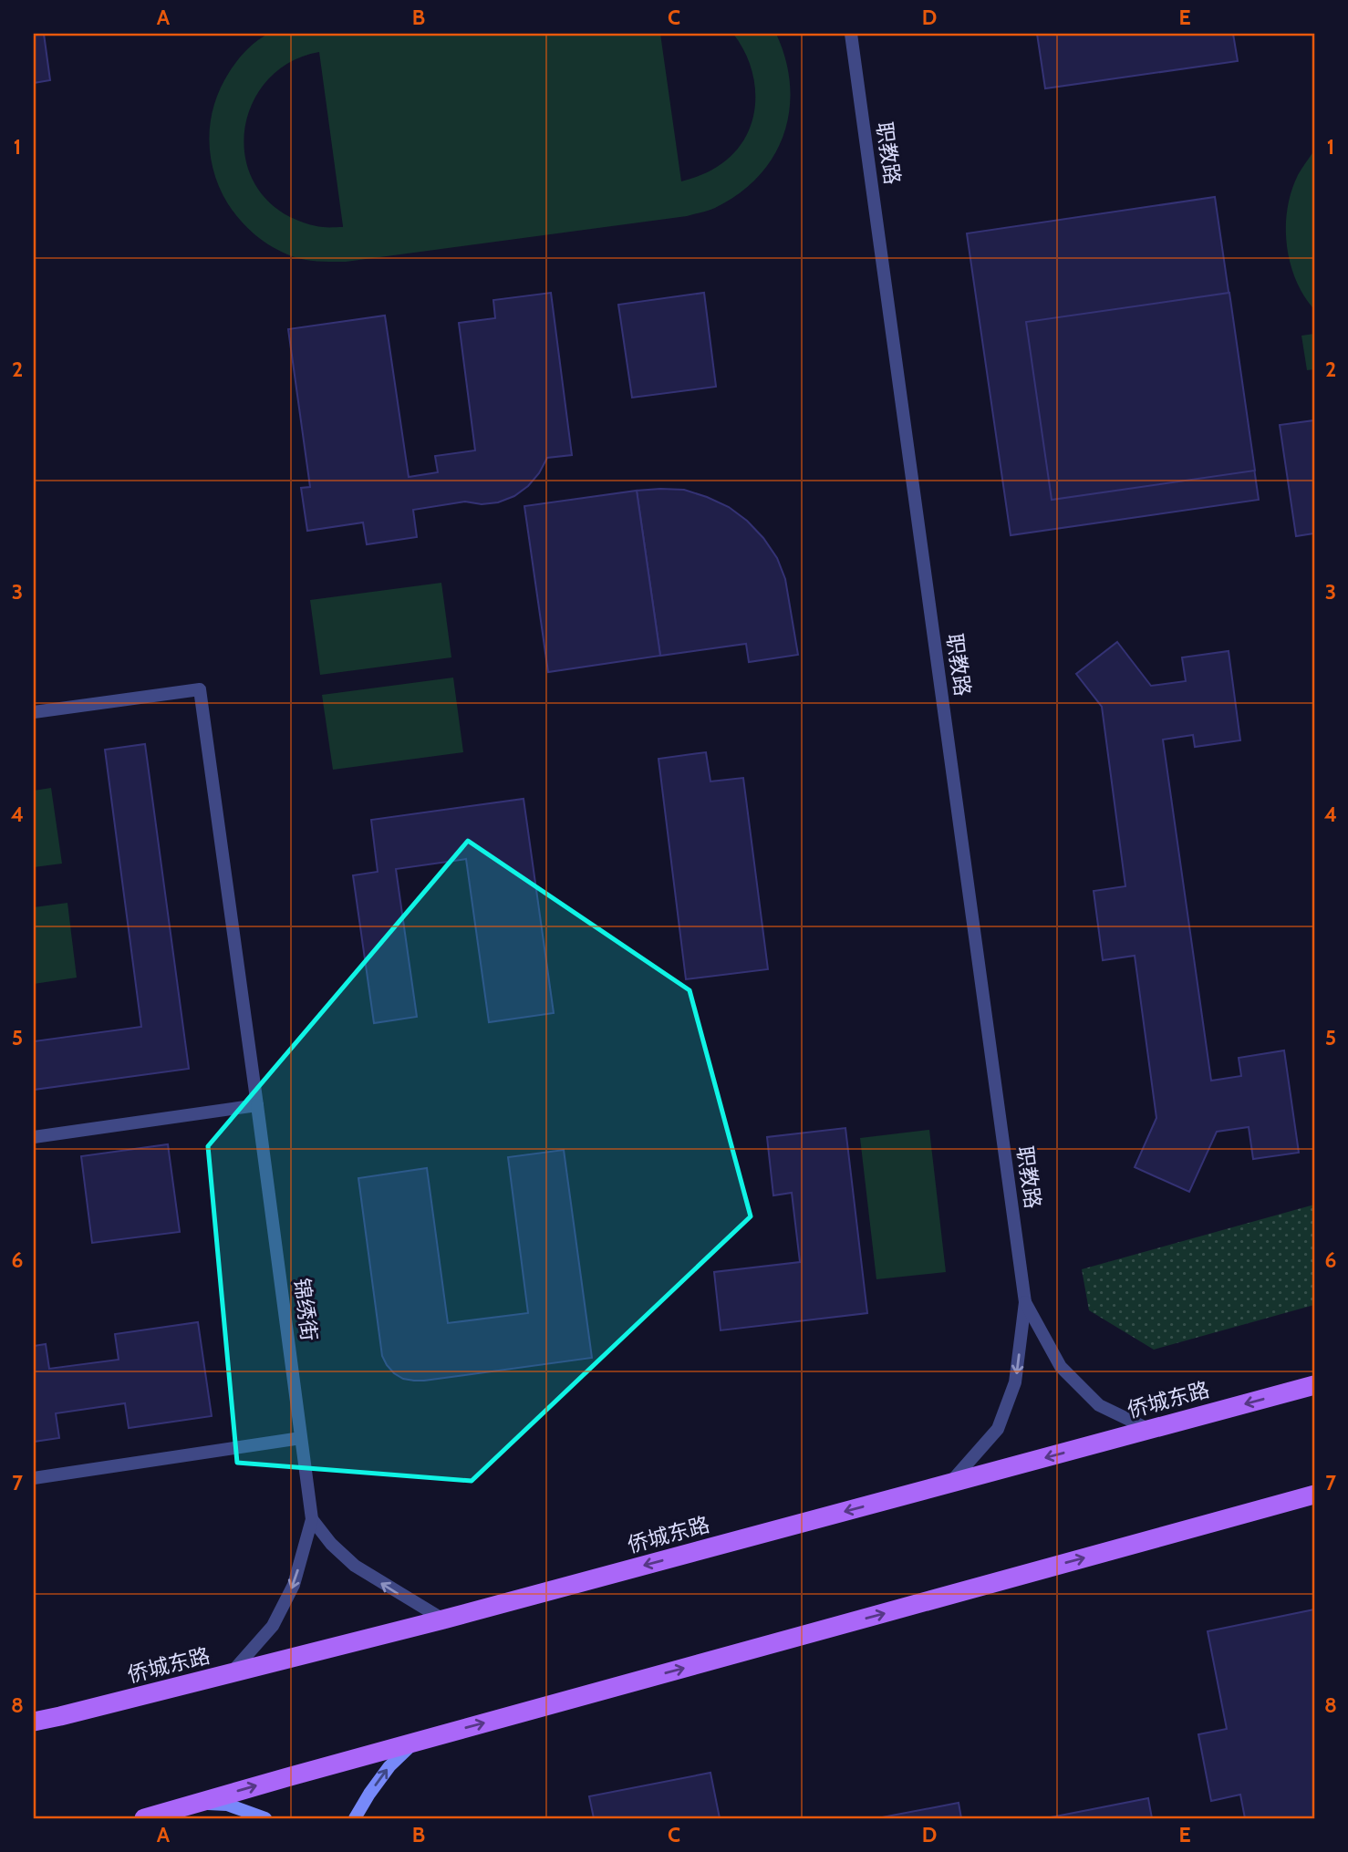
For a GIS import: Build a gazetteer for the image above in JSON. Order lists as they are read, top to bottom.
{
  "streets": {
    "main road": ["侨城东路"],
    "street": ["职教路", "锦绣街"]
  },
  "crossings": [
    ["职教路", "侨城东路"],
    ["锦绣街", "侨城东路"]
  ],
  "grid": {
    "columns": [
      "A",
      "B",
      "C",
      "D",
      "E"
    ],
    "rows": [
      "1",
      "2",
      "3",
      "4",
      "5",
      "6",
      "7",
      "8"
    ]
  }
}
